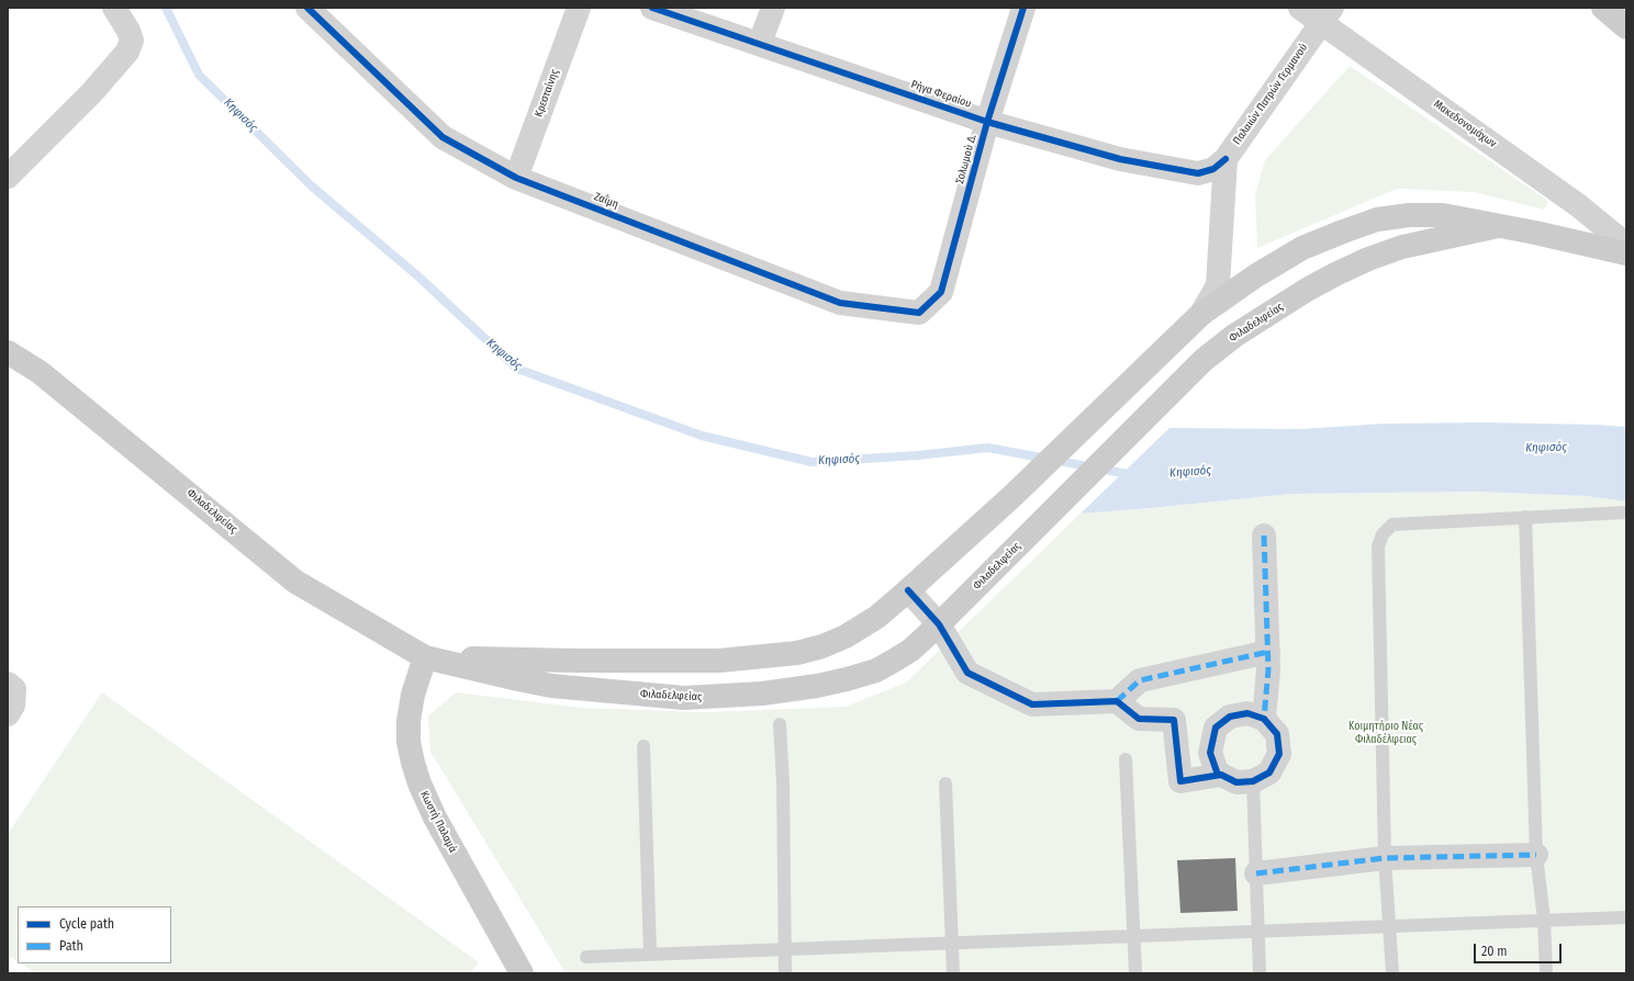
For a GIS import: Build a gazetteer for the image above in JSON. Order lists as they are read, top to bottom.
{
  "streets": {
    "main road": ["Φιλαδελφείας", "Κωστή Παλαμά"],
    "street": [
      "Κρεσταίνης",
      "Ρήγα Φεραίου",
      "Παλαιών Πατρών Γερμανού",
      "Μακεδονομάχων",
      "Σολωμού Δ.",
      "Ζαΐμη"
    ]
  },
  "crossings": [
    ["Κρεσταίνης", "Ζαΐμη"],
    ["Ρήγα Φεραίου", "Παλαιών Πατρών Γερμανού"],
    ["Ρήγα Φεραίου", "Σολωμού Δ."],
    ["Παλαιών Πατρών Γερμανού", "Μακεδονομάχων"],
    ["Σολωμού Δ.", "Ζαΐμη"],
    ["Φιλαδελφείας", "Κωστή Παλαμά"]
  ],
  "water": ["Κηφισός"],
  "parks": ["Κοιμητήριο Νέας Φιλαδέλφειας"],
  "legend": ["Cycle path", "Path"],
  "scale_bar": "20 m"
}
